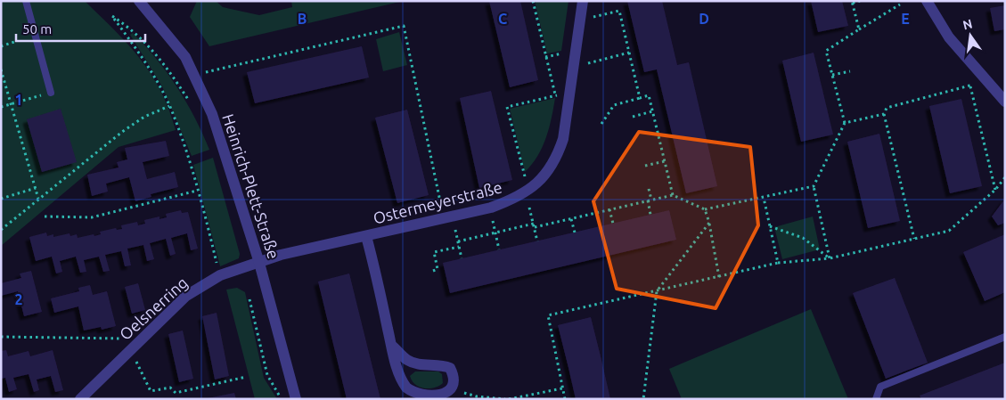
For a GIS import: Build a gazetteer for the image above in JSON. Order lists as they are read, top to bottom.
{
  "streets": {
    "street": ["Heinrich-Plett-Straße", "Ostermeyerstraße", "Oelsnerring"]
  },
  "crossings": [
    ["Heinrich-Plett-Straße", "Ostermeyerstraße"],
    ["Heinrich-Plett-Straße", "Oelsnerring"],
    ["Ostermeyerstraße", "Oelsnerring"]
  ],
  "scale_bar": "50 m",
  "north": "top",
  "grid": {
    "columns": [
      "B",
      "C",
      "D",
      "E"
    ],
    "rows": ["1", "2"]
  }
}
